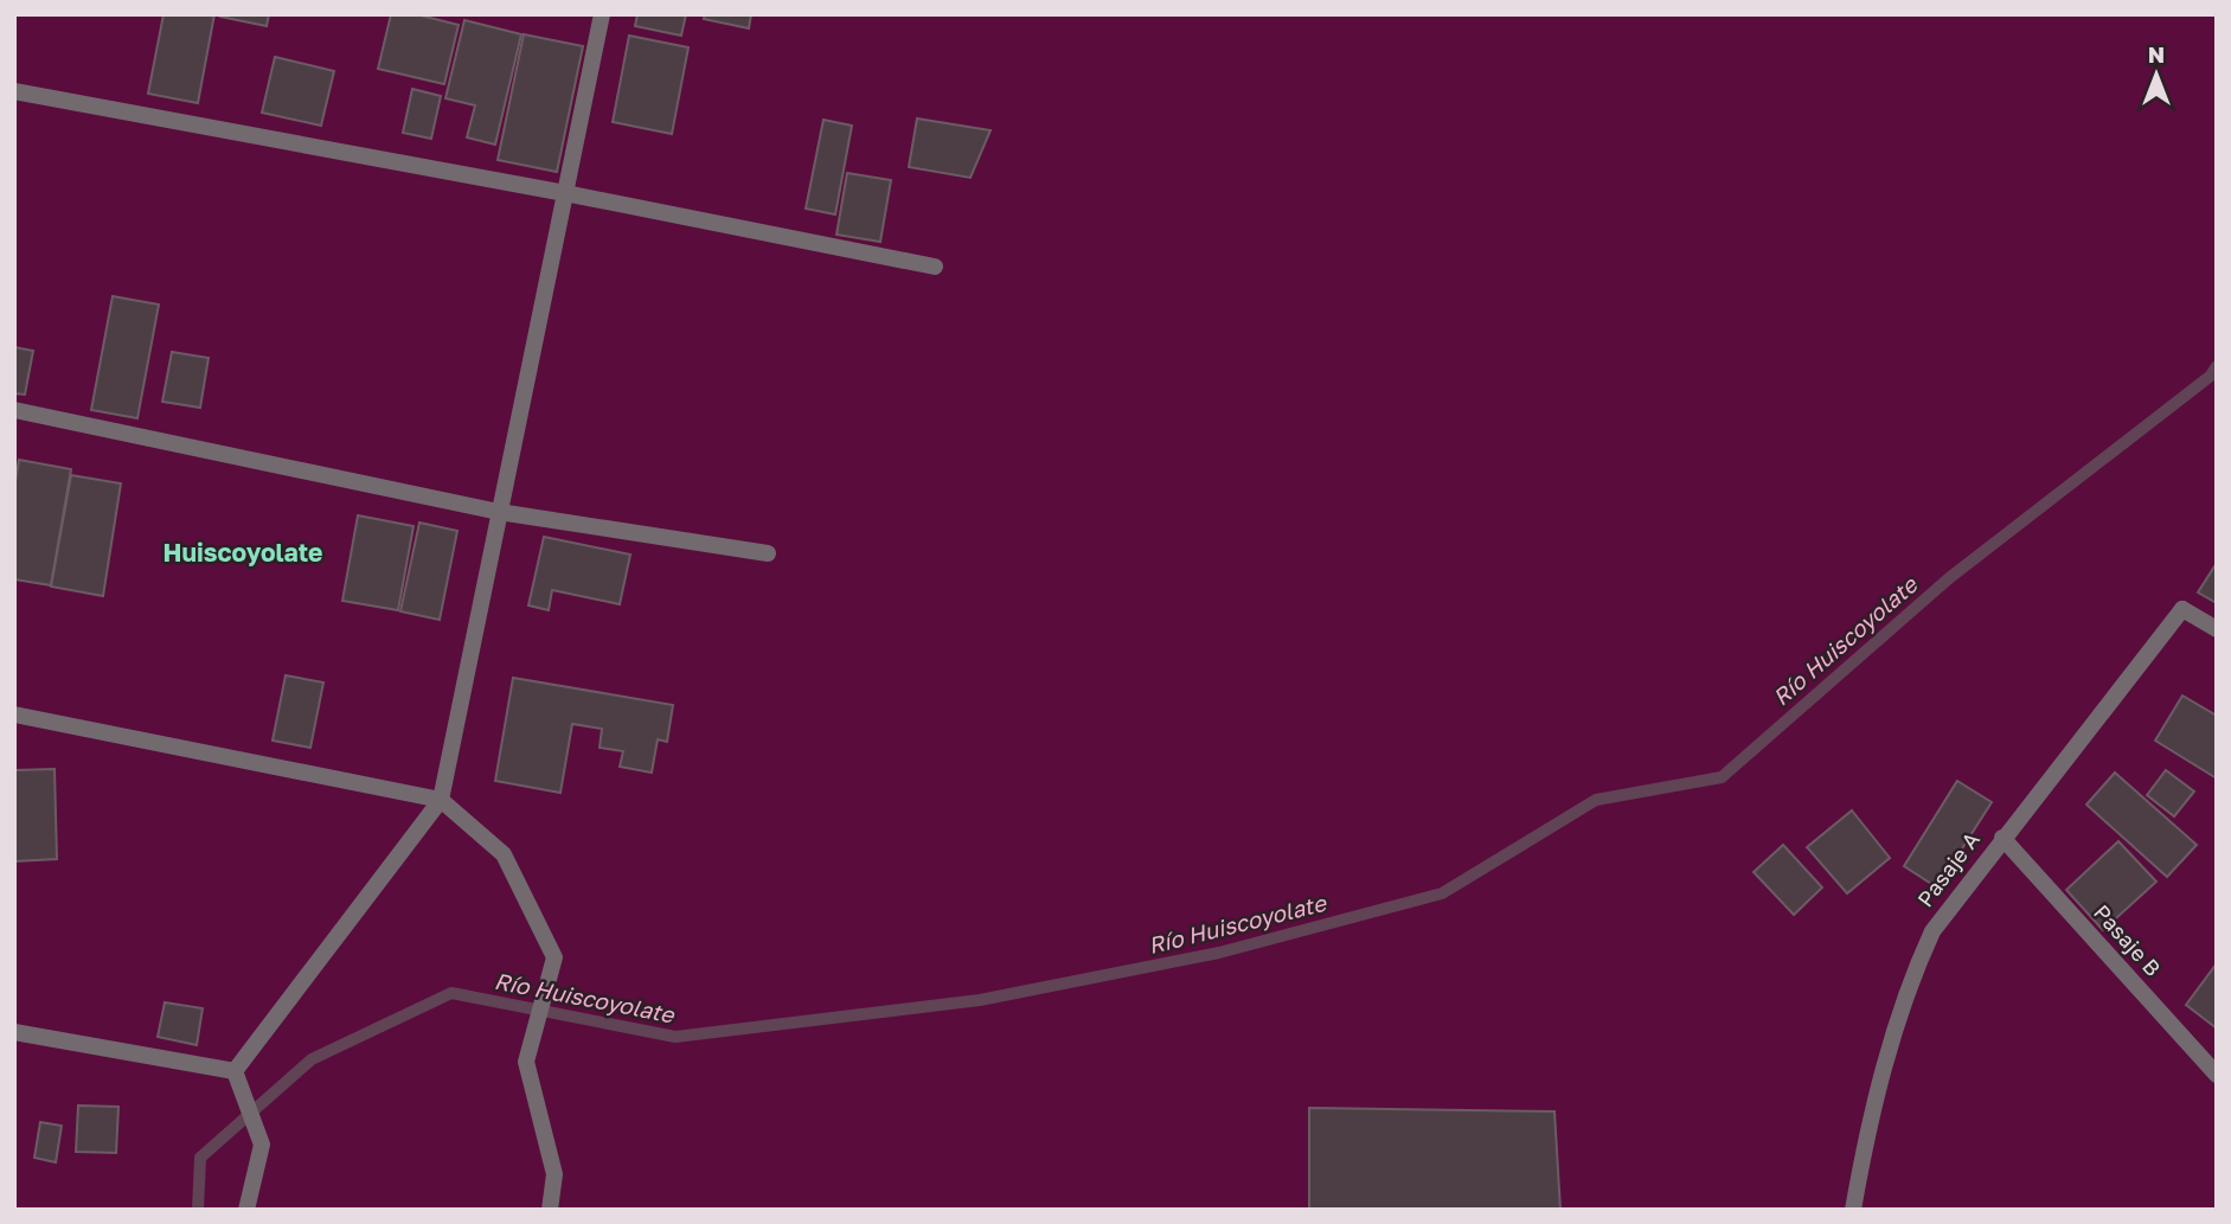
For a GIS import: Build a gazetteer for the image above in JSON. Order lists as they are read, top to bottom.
{
  "streets": {
    "street": ["Pasaje A", "Pasaje B"]
  },
  "crossings": [
    ["Pasaje A", "Pasaje B"]
  ],
  "districts": ["Huiscoyolate"],
  "water": ["Río Huiscoyolate"],
  "north": "top"
}
